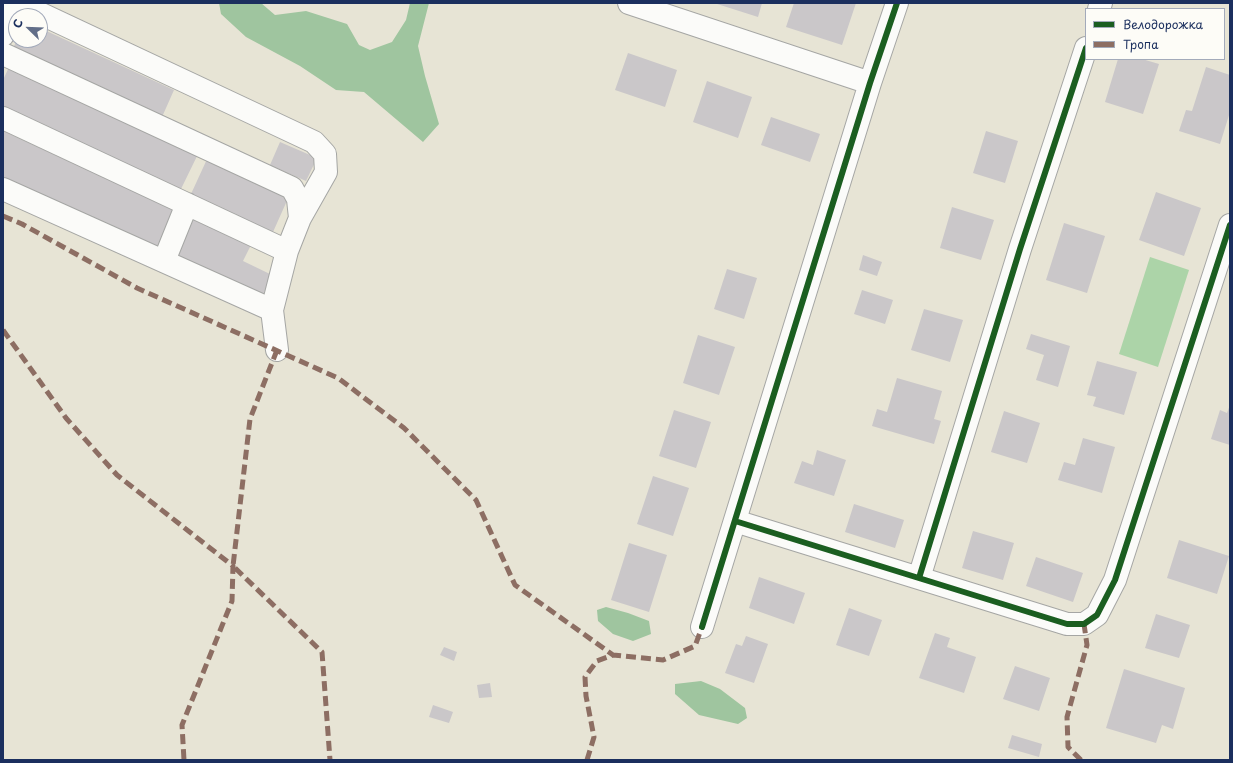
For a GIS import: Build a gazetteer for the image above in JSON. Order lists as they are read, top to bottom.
{
  "legend": ["Велодорожка", "Тропа"],
  "north": "top left"
}
